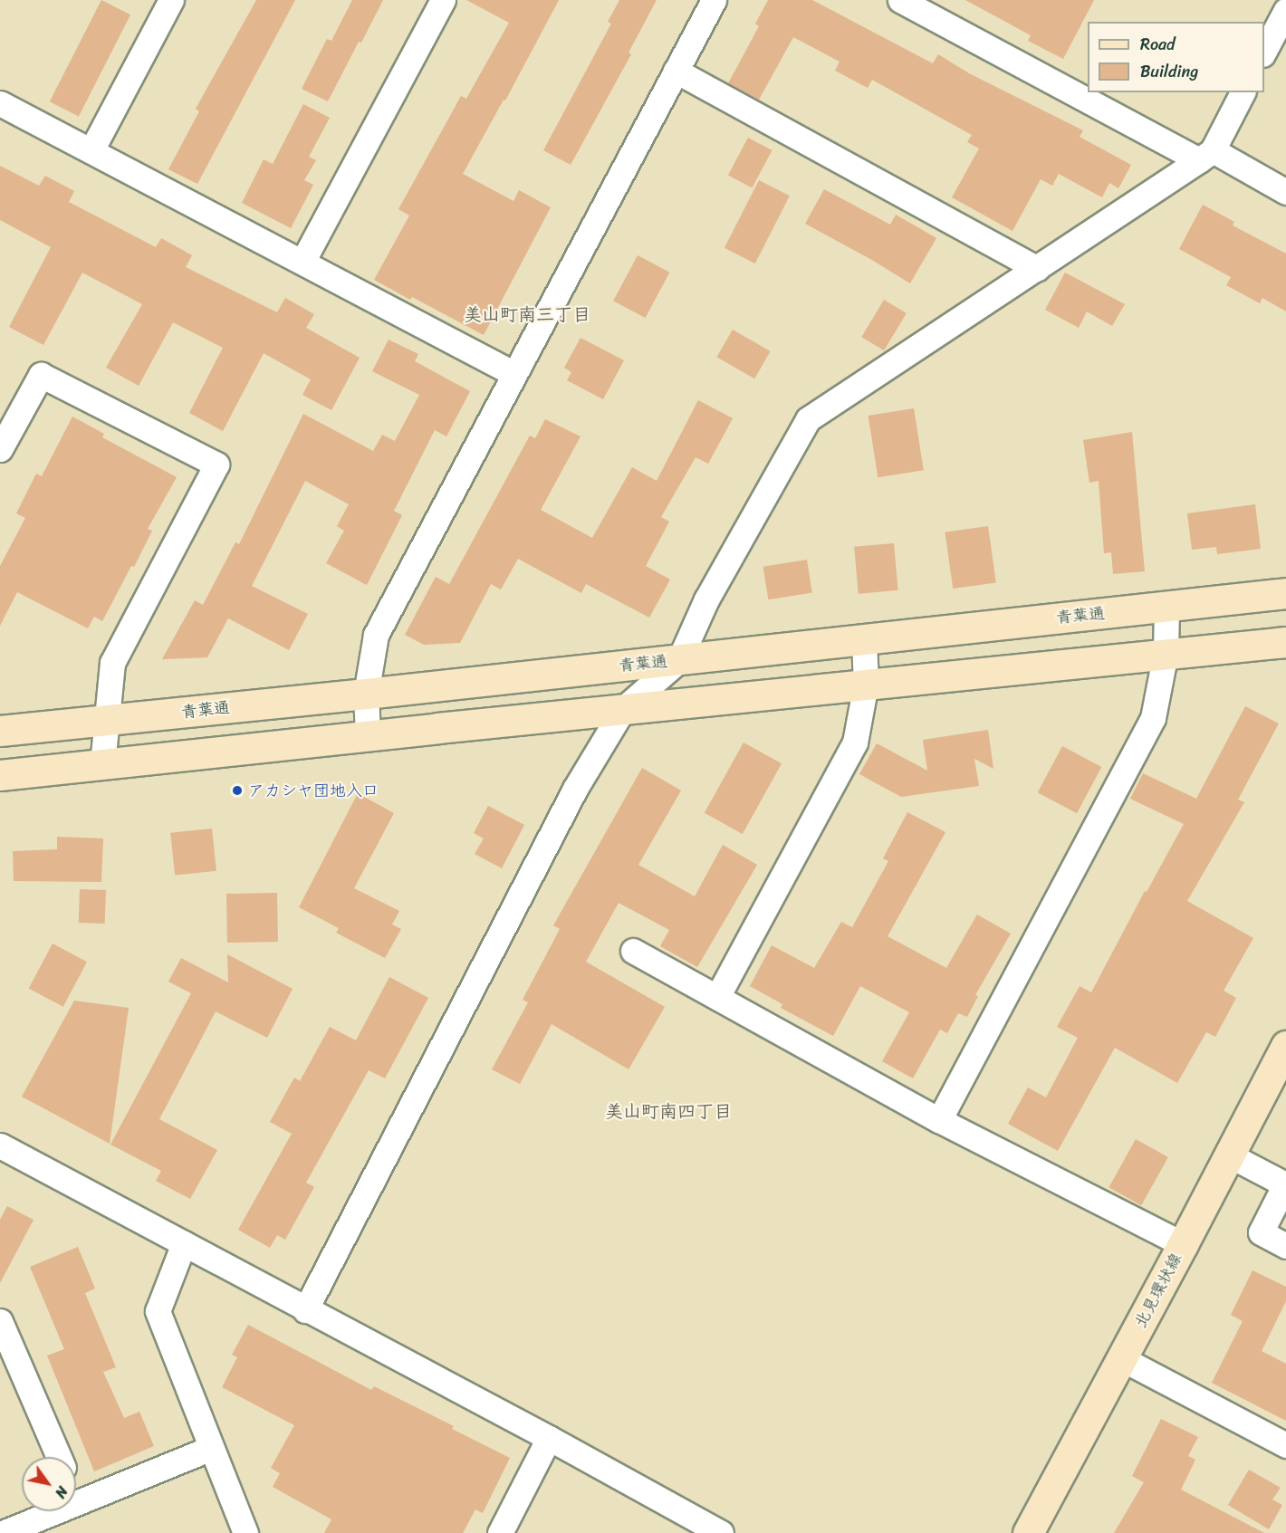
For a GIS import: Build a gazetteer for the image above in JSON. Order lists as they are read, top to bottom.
{
  "streets": {
    "street": ["青葉通", "北見環状線"]
  },
  "districts": ["美山町南三丁目", "美山町南四丁目"],
  "places": ["アカシヤ団地入口"],
  "legend": ["Road", "Building"],
  "north": "bottom right"
}
